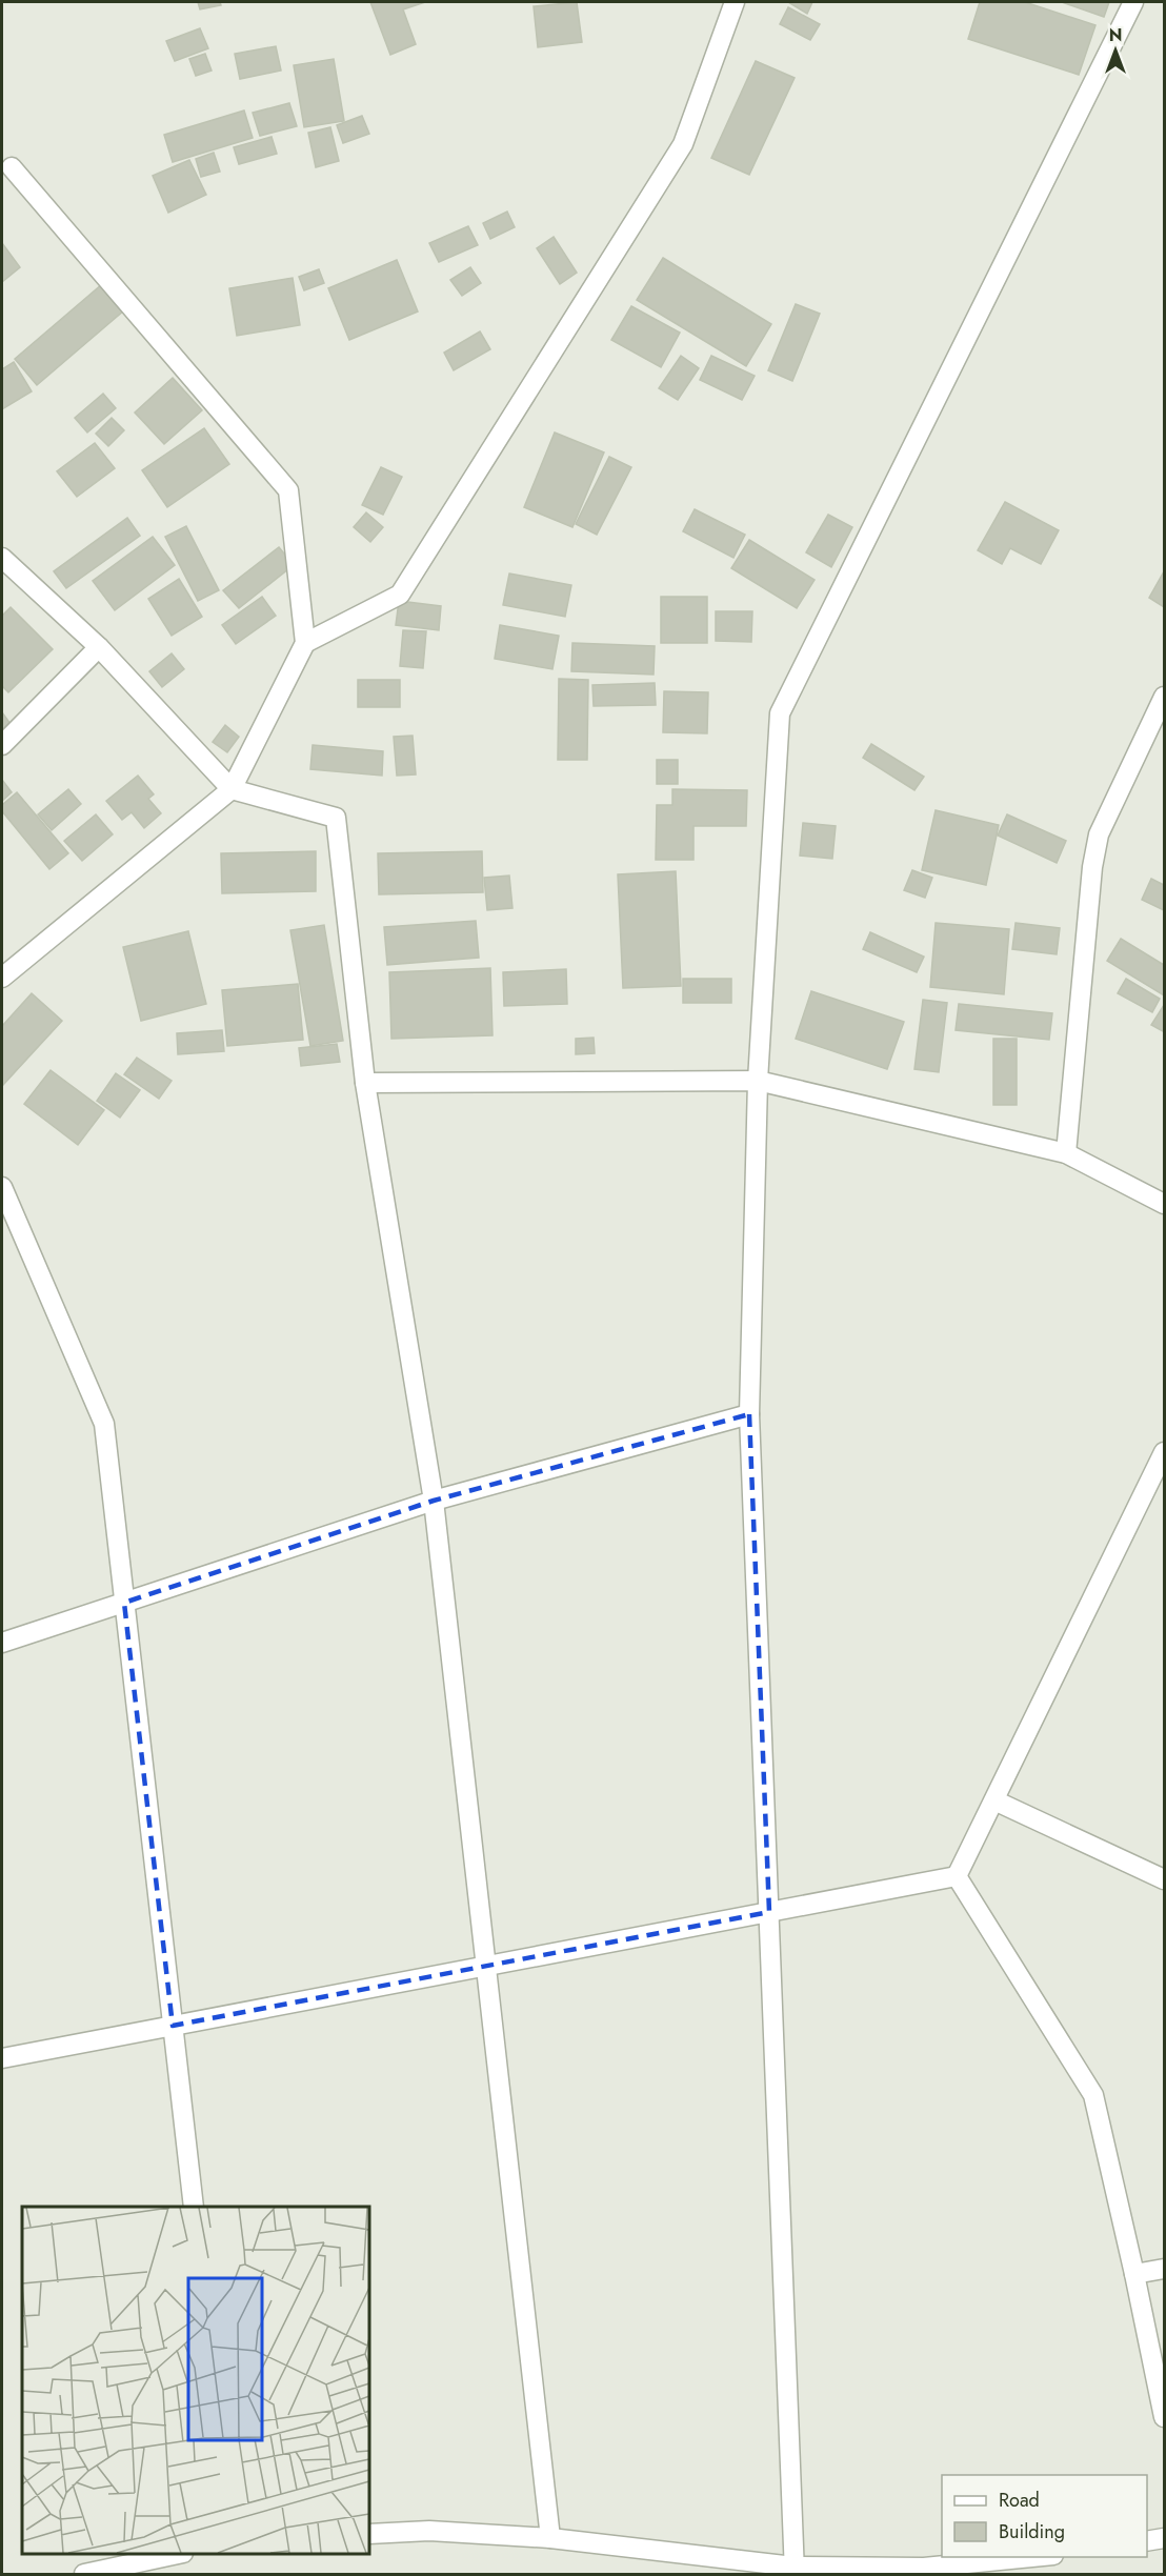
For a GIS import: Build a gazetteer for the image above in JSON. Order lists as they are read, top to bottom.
{
  "legend": ["Road", "Building"],
  "north": "top"
}
